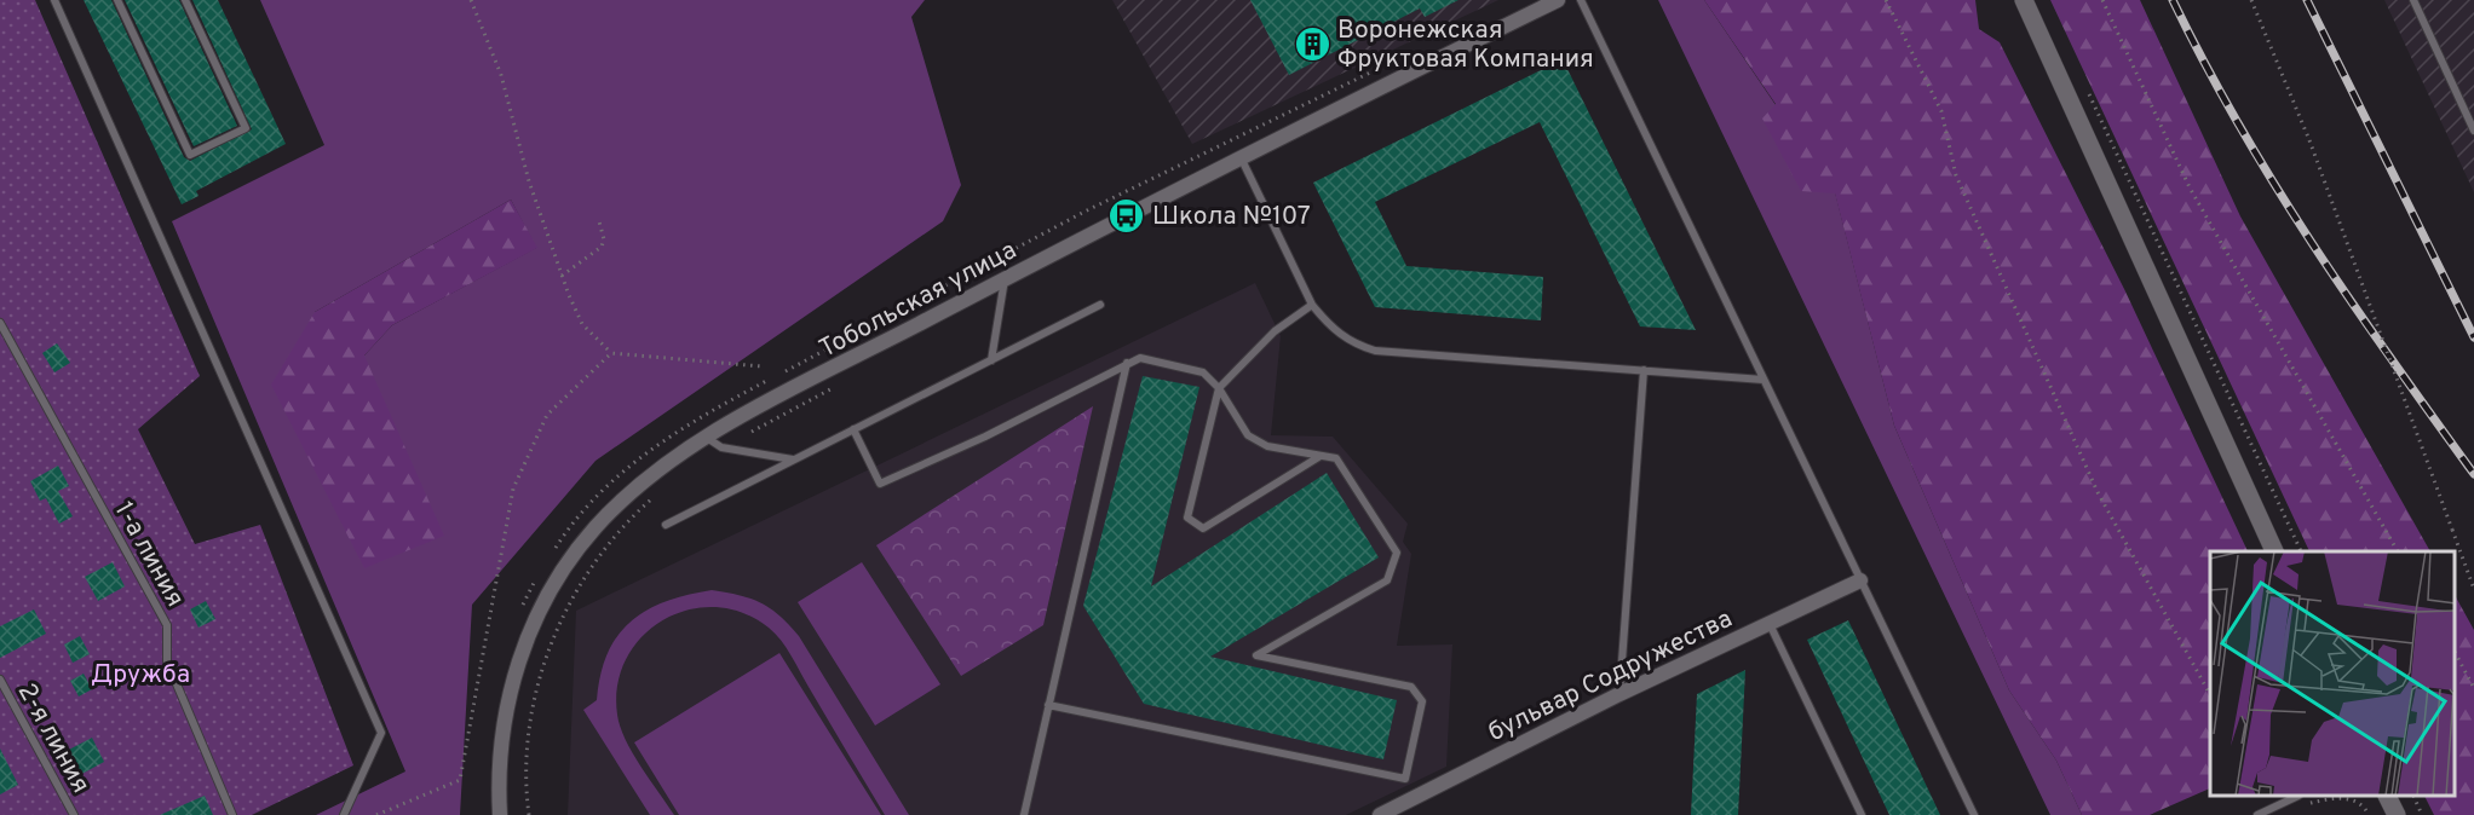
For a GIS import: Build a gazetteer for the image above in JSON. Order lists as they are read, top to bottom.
{
  "streets": {
    "street": ["Тобольская улица", "бульвар Содружества"],
    "lane": ["1-а линия", "2-я линия"]
  },
  "parks": ["Дружба"],
  "places": {
    "building": ["Воронежская Фруктовая Компания"],
    "bus stop": ["Школа №107"]
  }
}
